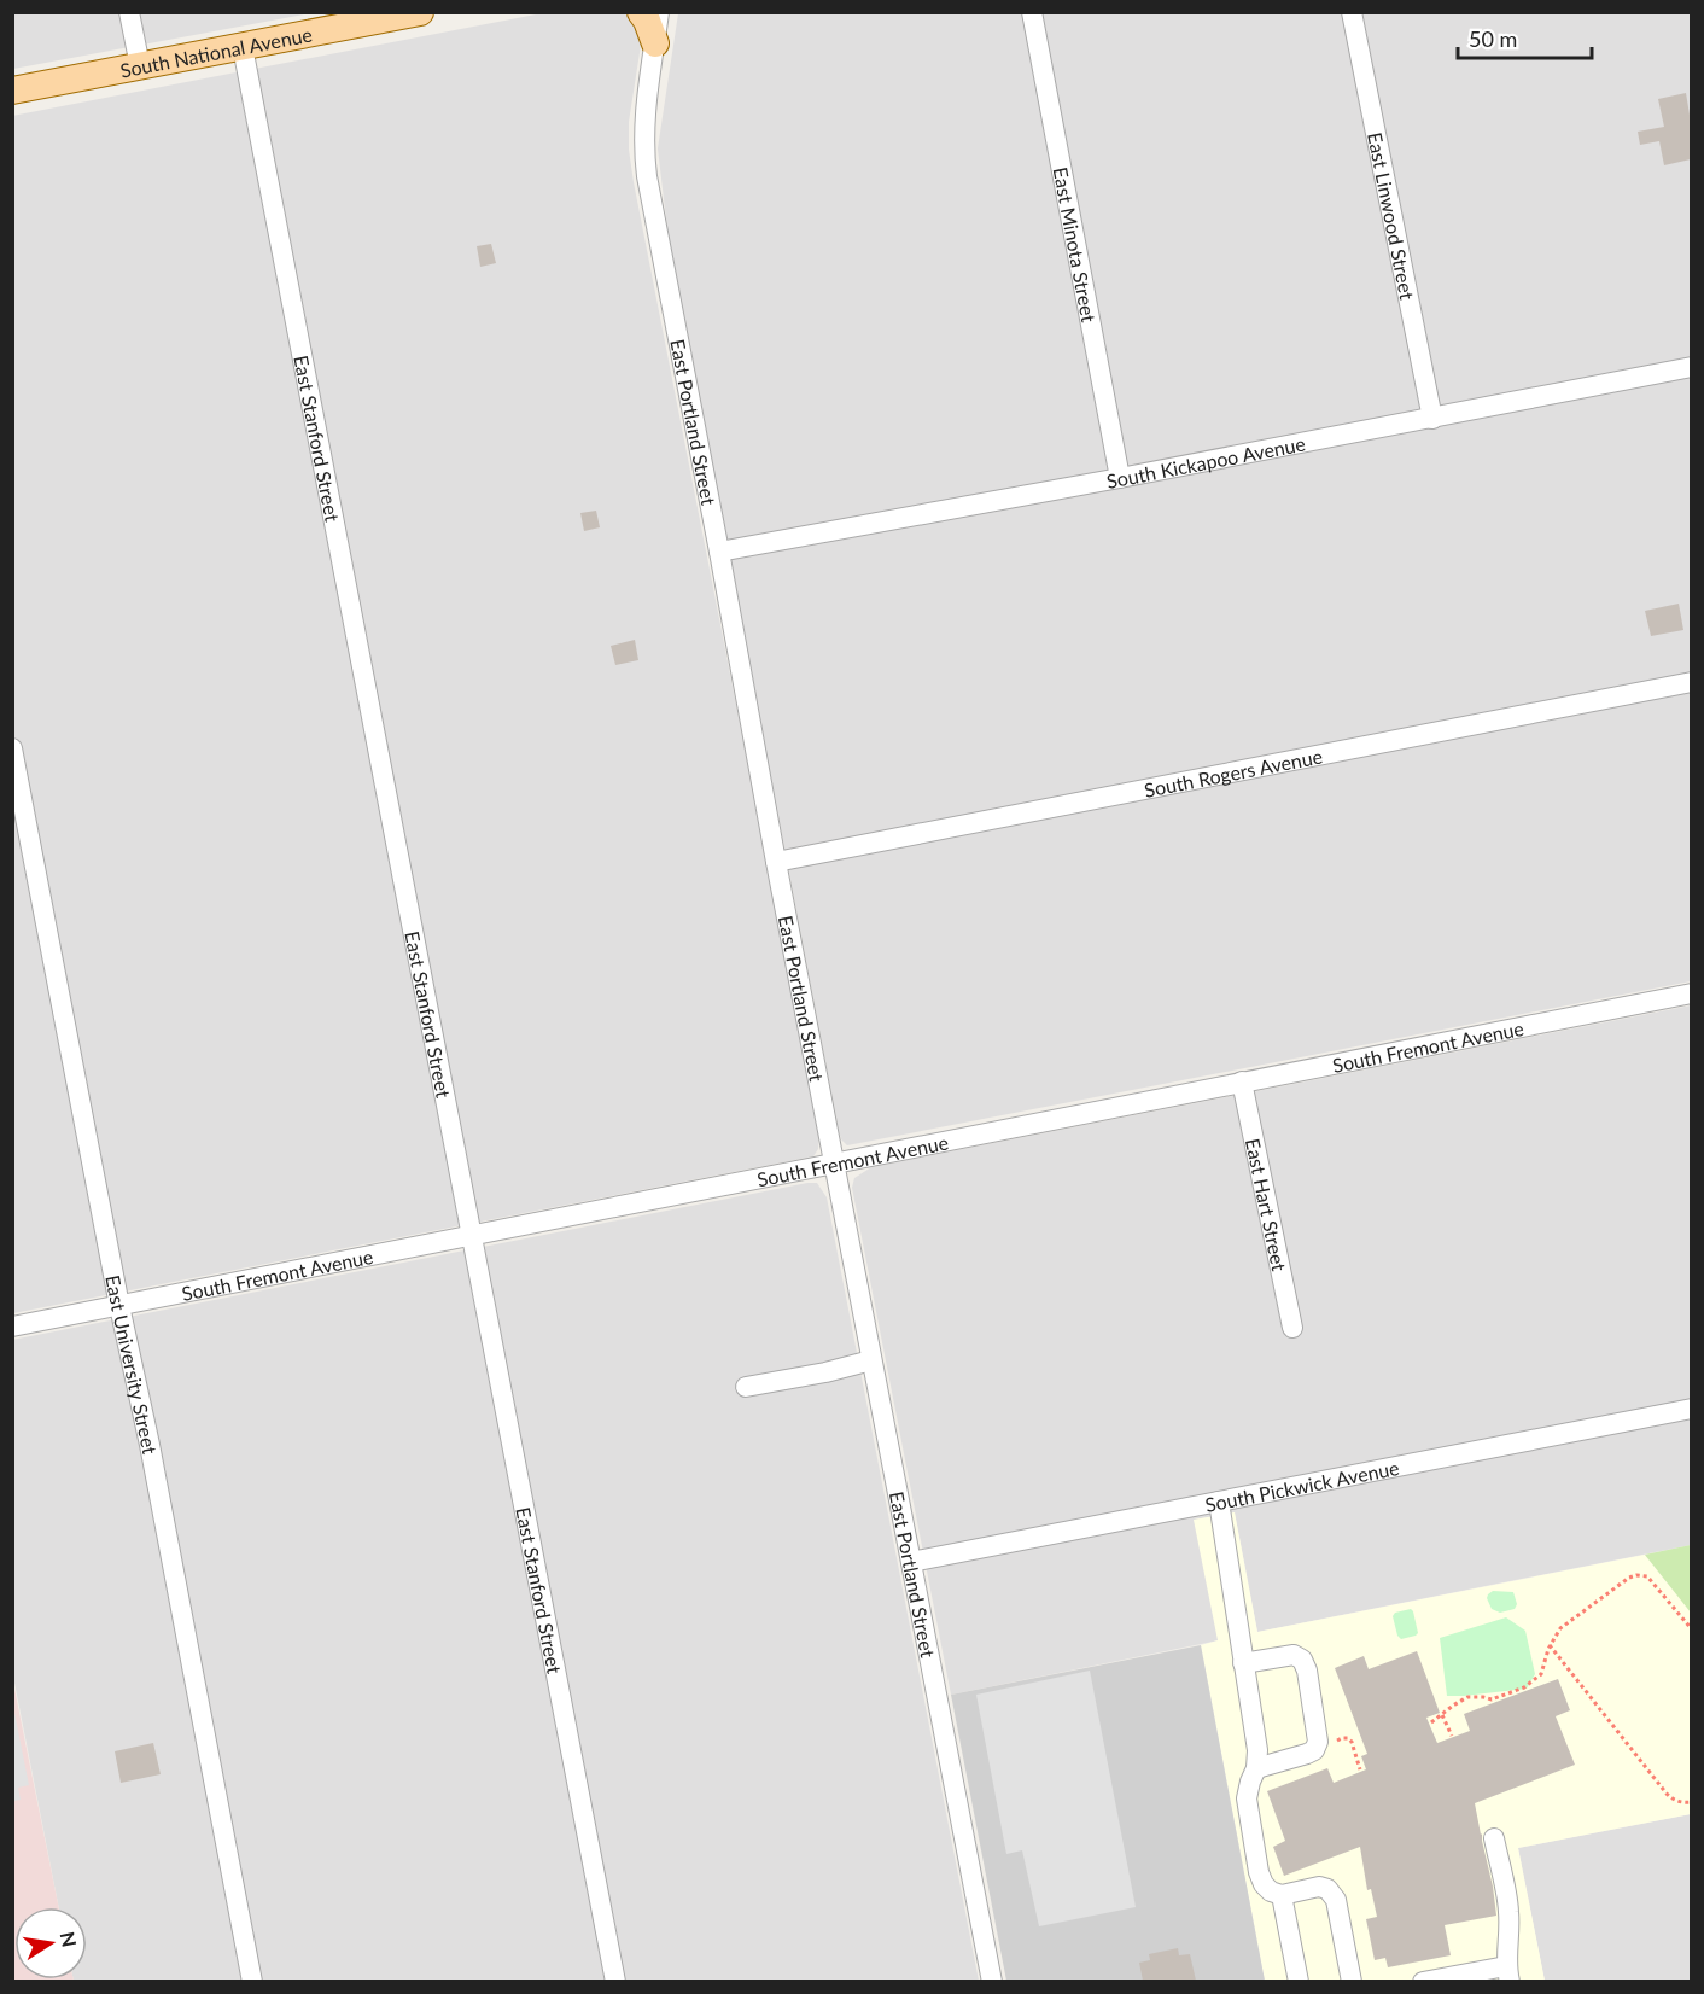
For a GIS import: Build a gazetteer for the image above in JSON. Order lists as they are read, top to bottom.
{
  "streets": {
    "main road": ["South National Avenue"],
    "street": [
      "East Linwood Street",
      "East Minota Street",
      "East Portland Street",
      "East Stanford Street",
      "South Kickapoo Avenue",
      "South Rogers Avenue",
      "South Fremont Avenue",
      "East Hart Street",
      "East University Street",
      "South Pickwick Avenue"
    ]
  },
  "crossings": [
    ["South National Avenue", "East Stanford Street"],
    ["East Linwood Street", "South Kickapoo Avenue"],
    ["East Minota Street", "South Kickapoo Avenue"],
    ["East Portland Street", "South Kickapoo Avenue"],
    ["East Portland Street", "South Rogers Avenue"],
    ["East Portland Street", "South Fremont Avenue"],
    ["East Portland Street", "South Pickwick Avenue"],
    ["East Stanford Street", "South Fremont Avenue"],
    ["South Fremont Avenue", "East Hart Street"],
    ["South Fremont Avenue", "East University Street"]
  ],
  "scale_bar": "50 m",
  "north": "right"
}
